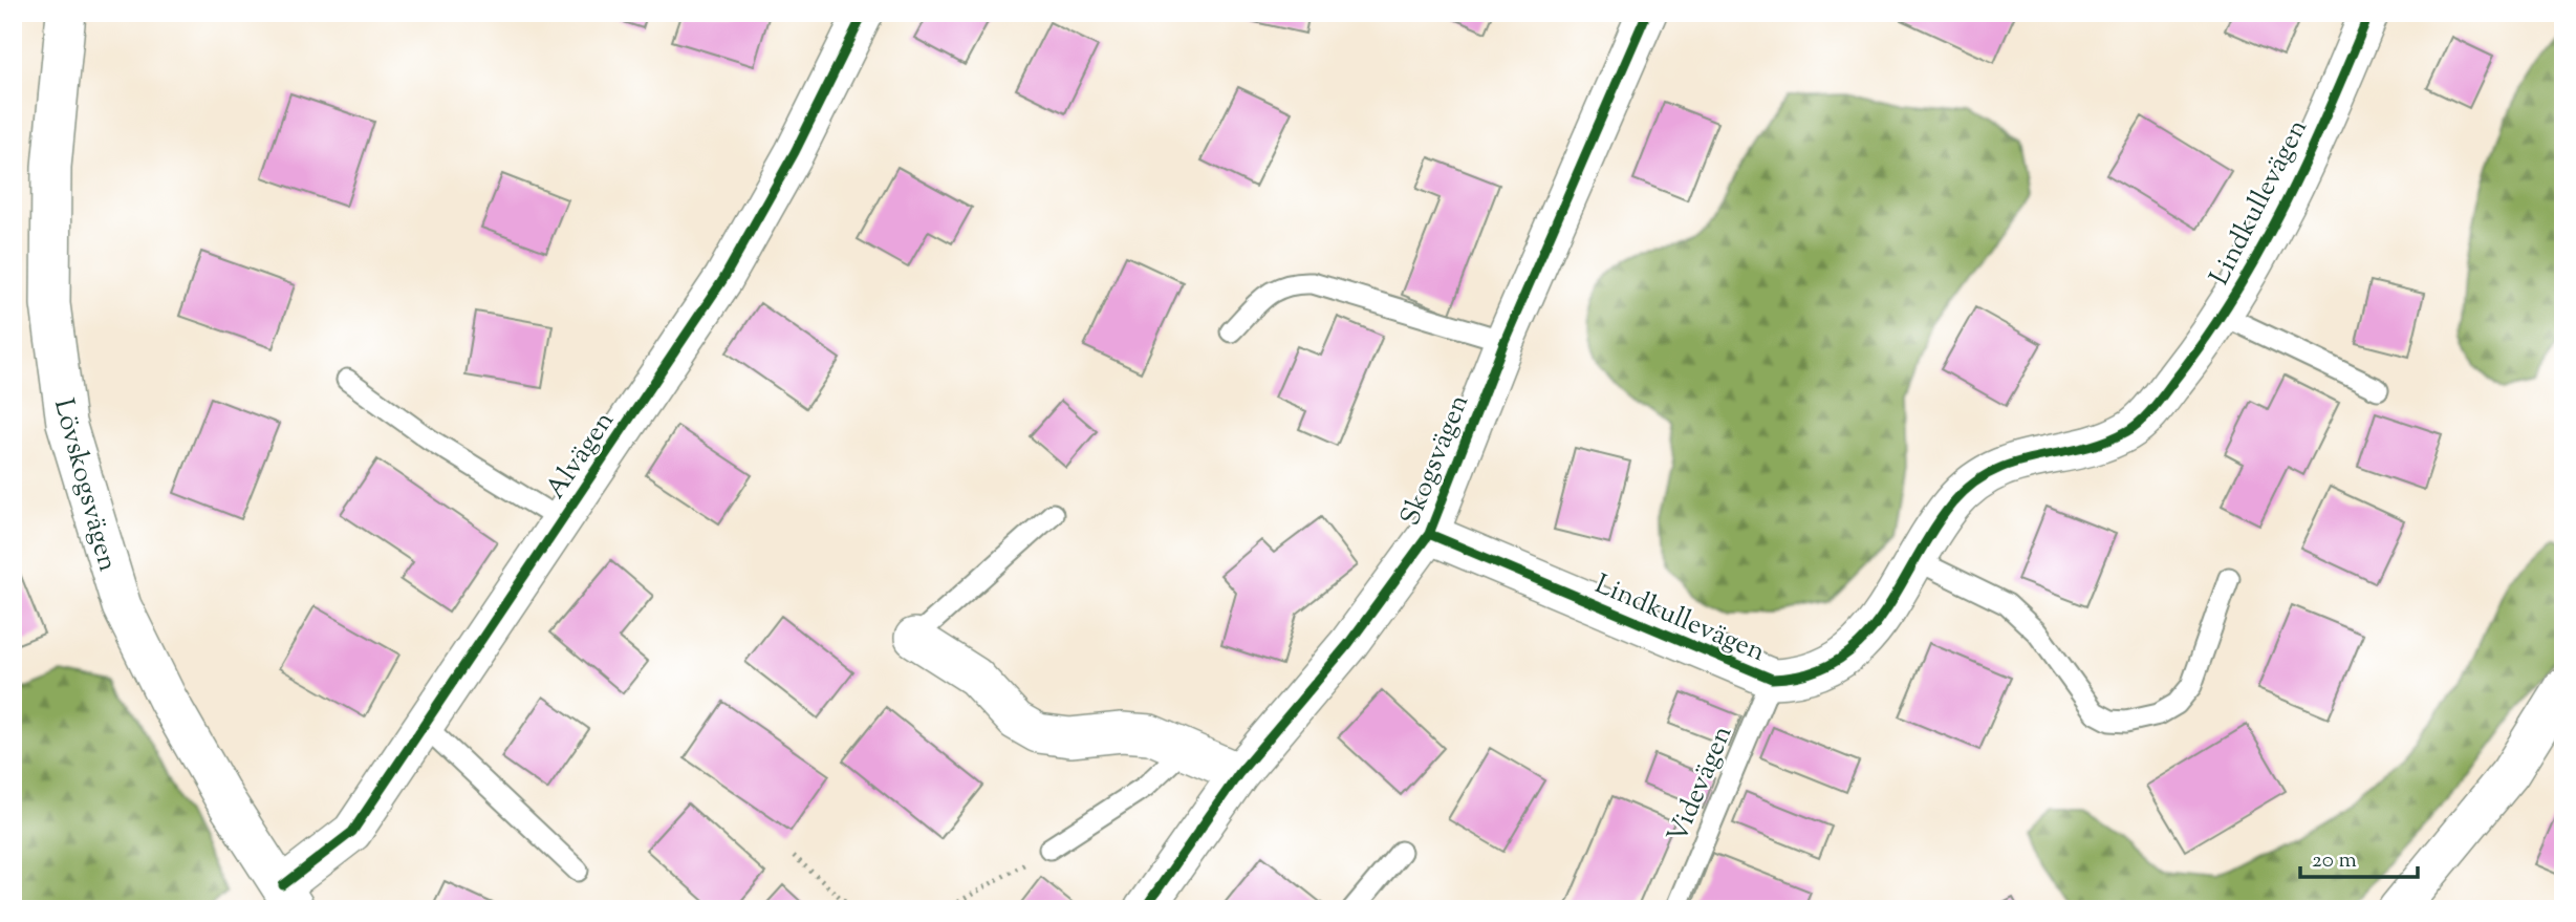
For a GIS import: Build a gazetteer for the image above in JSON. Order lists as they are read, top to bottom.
{
  "streets": {
    "street": [
      "Lindkullevägen",
      "Alvägen",
      "Skogsvägen",
      "Lövskogsvägen"
    ],
    "lane": ["Videvägen"]
  },
  "crossings": [
    ["Lindkullevägen", "Skogsvägen"],
    ["Lindkullevägen", "Videvägen"],
    ["Alvägen", "Lövskogsvägen"]
  ],
  "scale_bar": "20 m"
}
